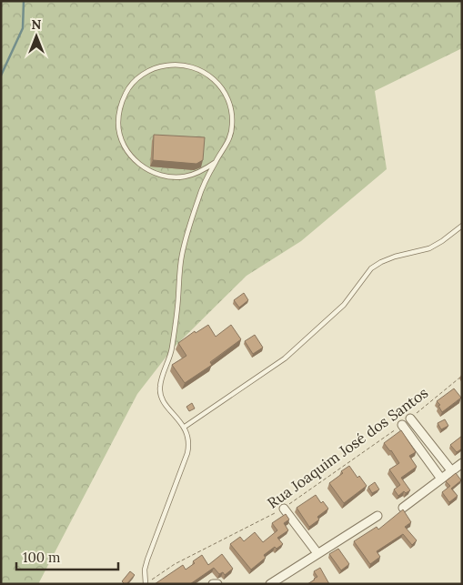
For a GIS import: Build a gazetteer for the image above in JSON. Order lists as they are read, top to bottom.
{
  "streets": {
    "path": ["Rua Joaquim José dos Santos"]
  },
  "scale_bar": "100 m",
  "north": "top"
}
